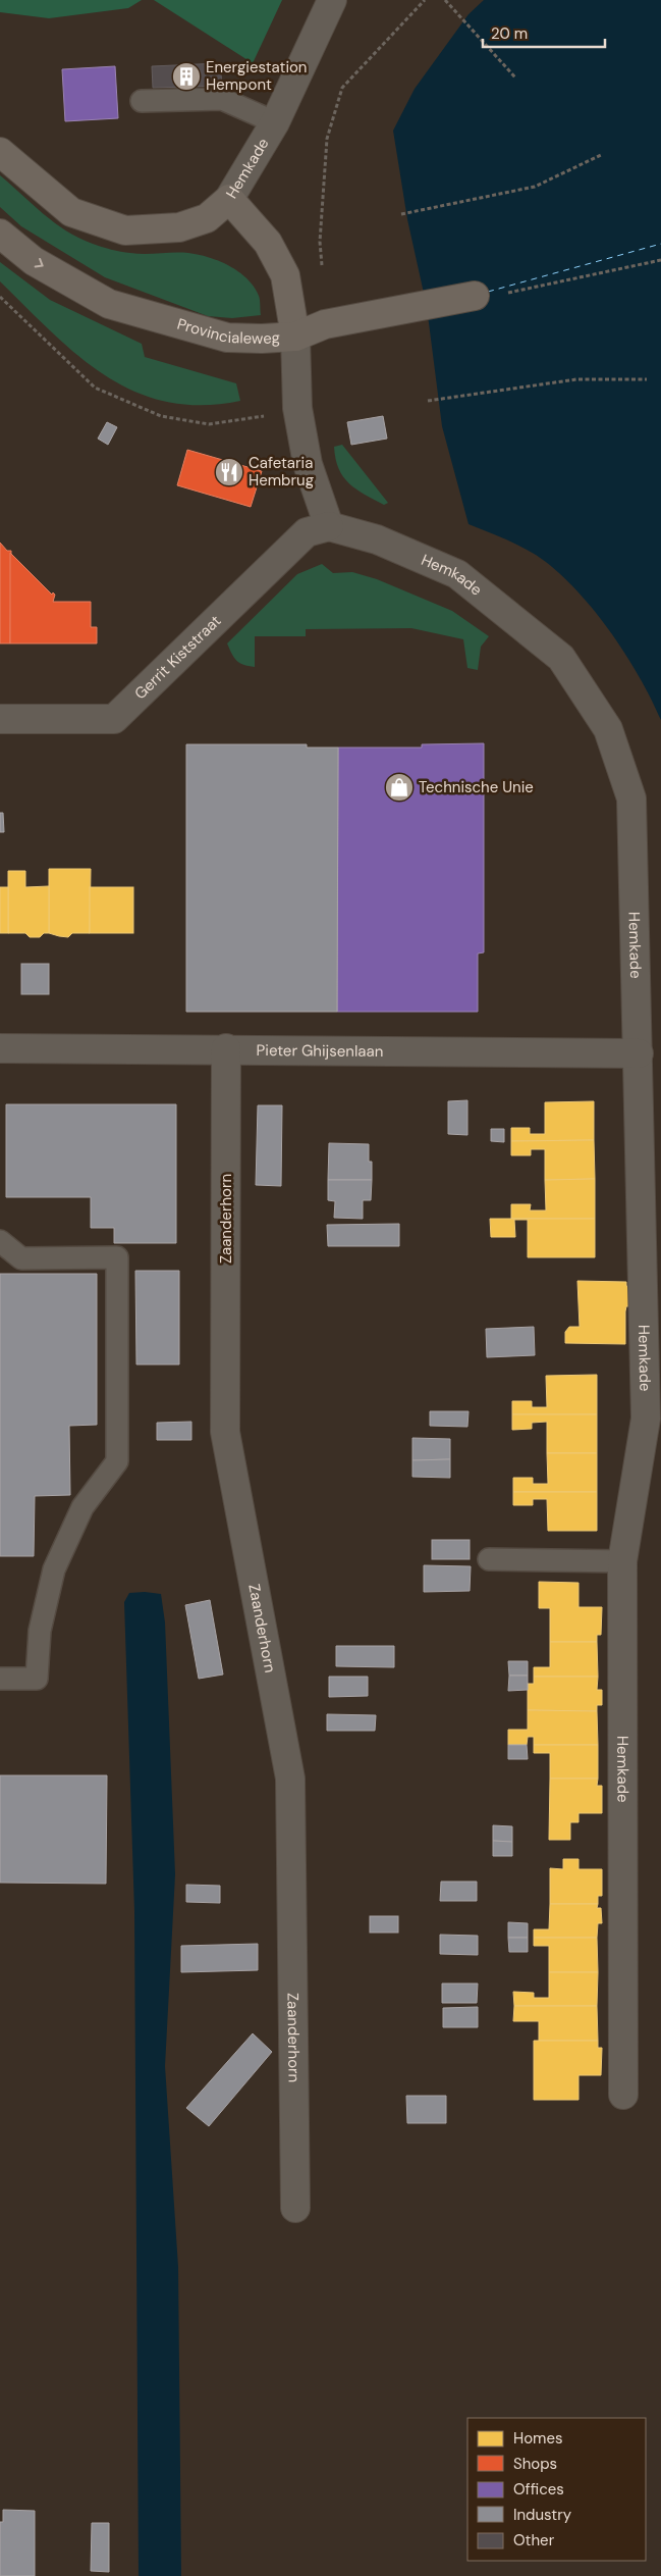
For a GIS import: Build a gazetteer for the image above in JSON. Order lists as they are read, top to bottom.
{
  "streets": {
    "main road": ["Hemkade", "Provincialeweg"],
    "street": ["Gerrit Kiststraat", "Pieter Ghijsenlaan", "Zaanderhorn"]
  },
  "crossings": [
    ["Hemkade", "Provincialeweg"],
    ["Hemkade", "Gerrit Kiststraat"],
    ["Hemkade", "Pieter Ghijsenlaan"],
    ["Pieter Ghijsenlaan", "Zaanderhorn"]
  ],
  "one_way": ["Provincialeweg"],
  "places": {
    "building": ["Energiestation Hempont"],
    "restaurant": ["Cafetaria Hembrug"],
    "shop": ["Technische Unie"]
  },
  "legend": [
    "Homes",
    "Shops",
    "Offices",
    "Industry",
    "Other"
  ],
  "scale_bar": "20 m"
}
